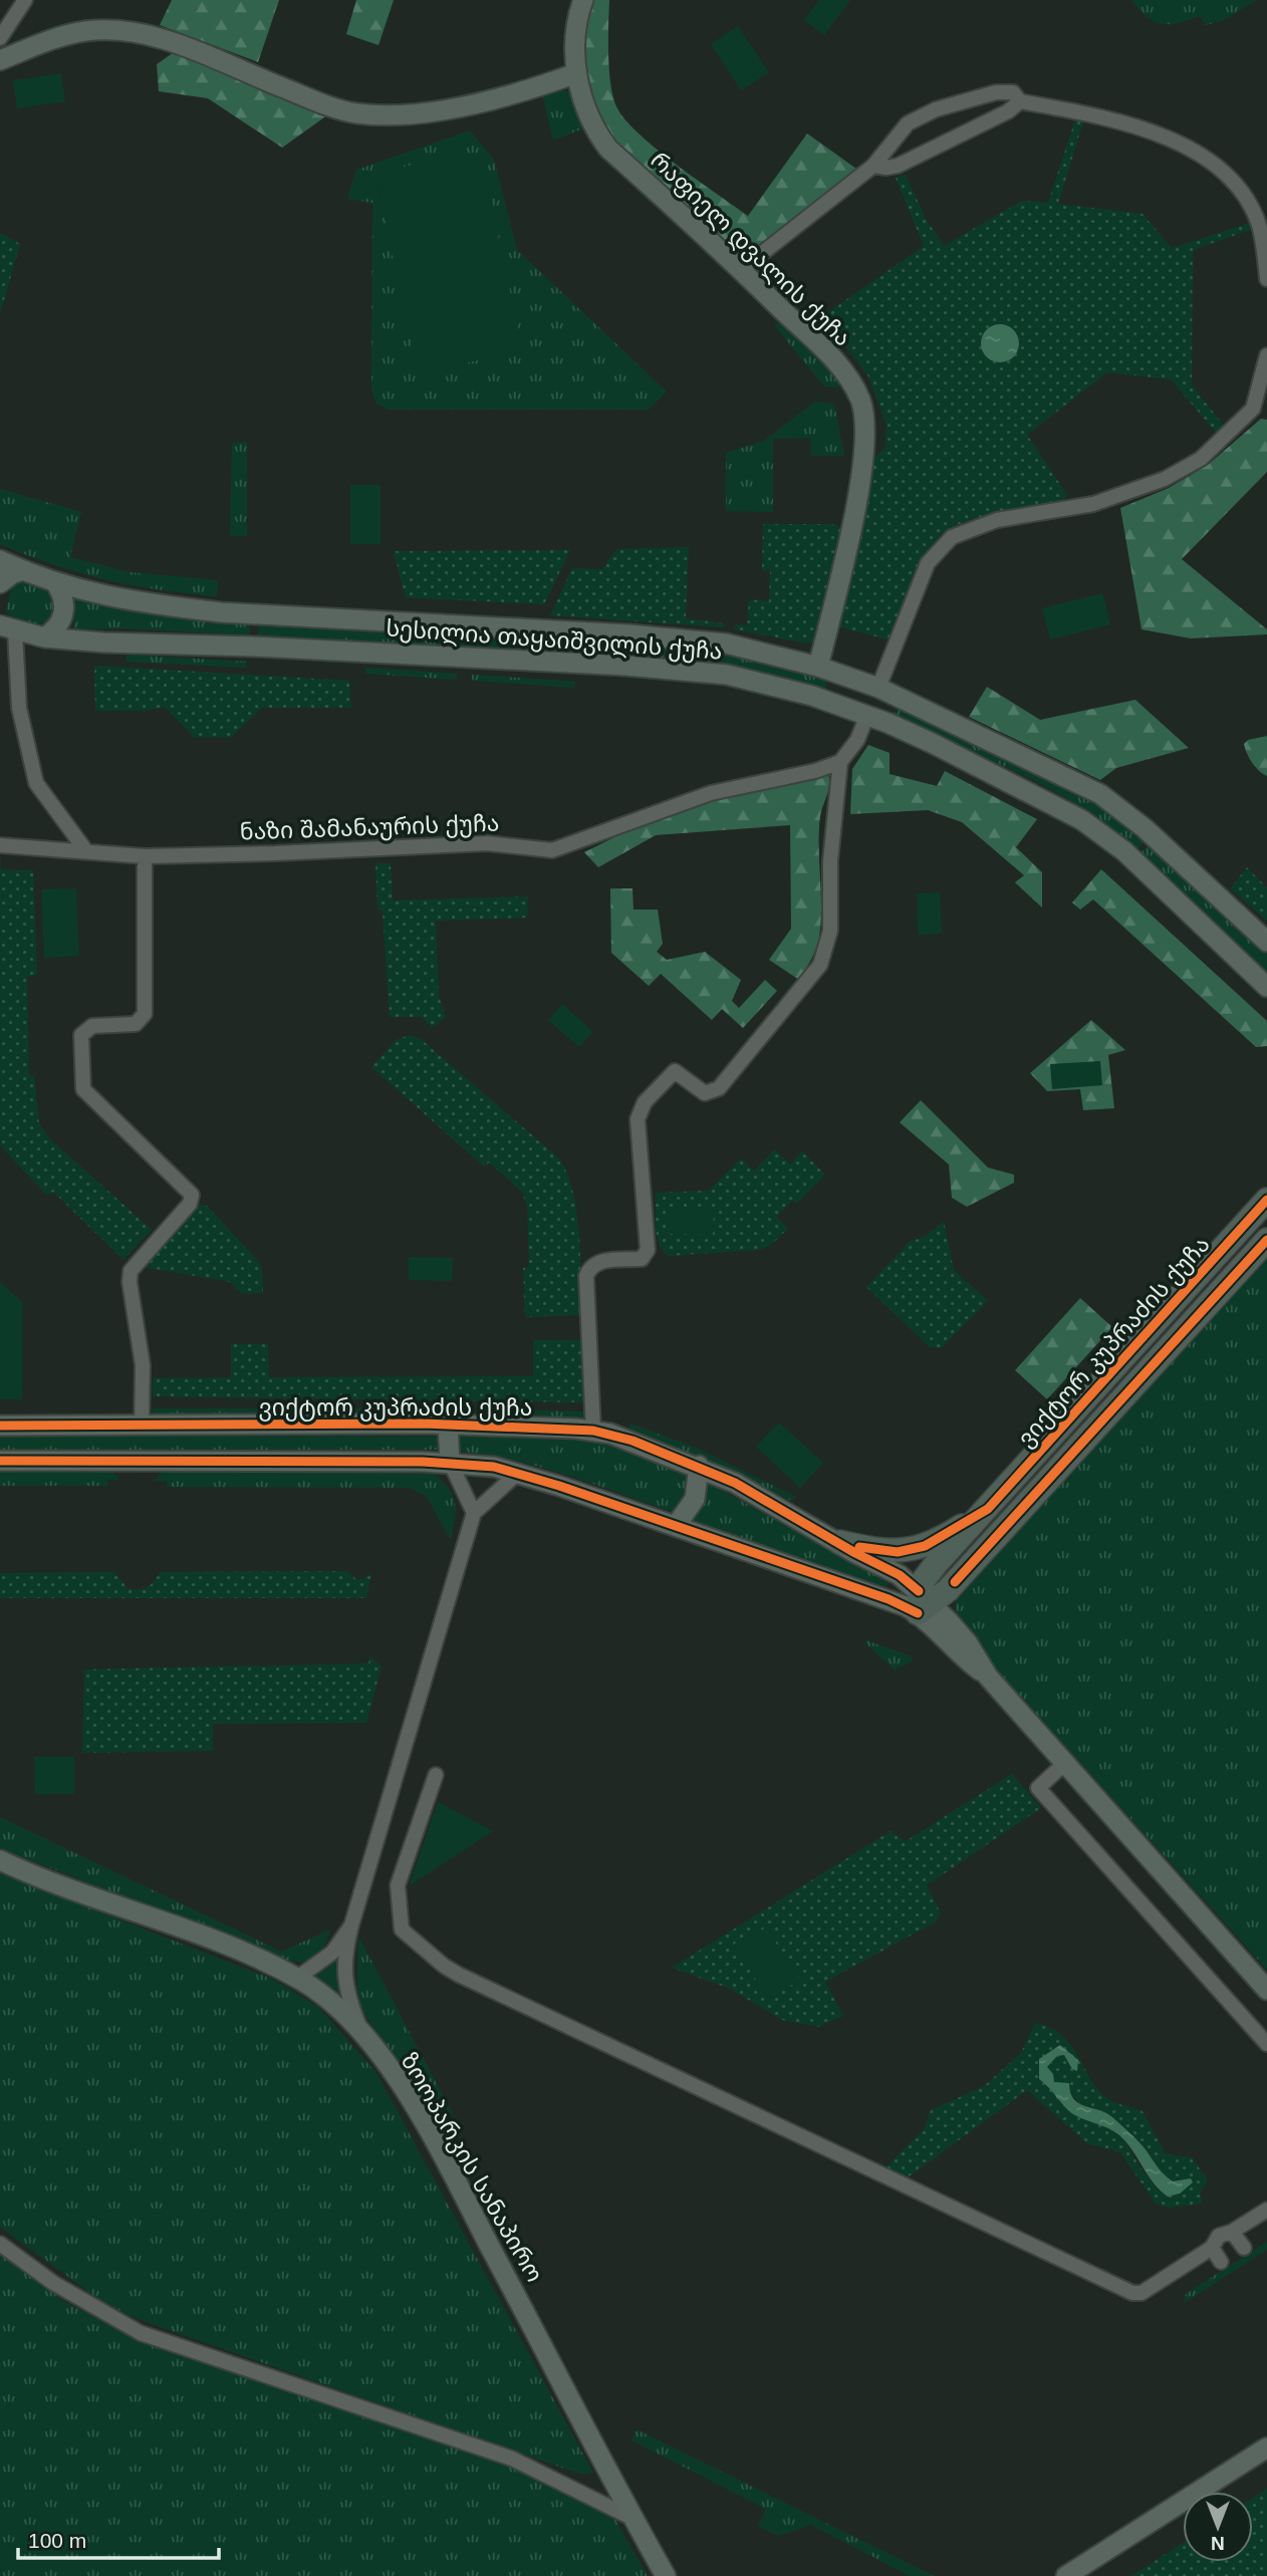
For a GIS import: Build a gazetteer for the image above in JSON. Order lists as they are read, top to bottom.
{
  "streets": {
    "main road": [
      "რაფიელ დვალის ქუჩა",
      "სესილია თაყაიშვილის ქუჩა",
      "ვიქტორ კუპრაძის ქუჩა",
      "ზოოპარკის სანაპირო"
    ],
    "street": ["ნაზი შამანაურის ქუჩა"]
  },
  "crossings": [
    ["რაფიელ დვალის ქუჩა", "სესილია თაყაიშვილის ქუჩა"]
  ],
  "scale_bar": "100 m",
  "north": "bottom"
}
